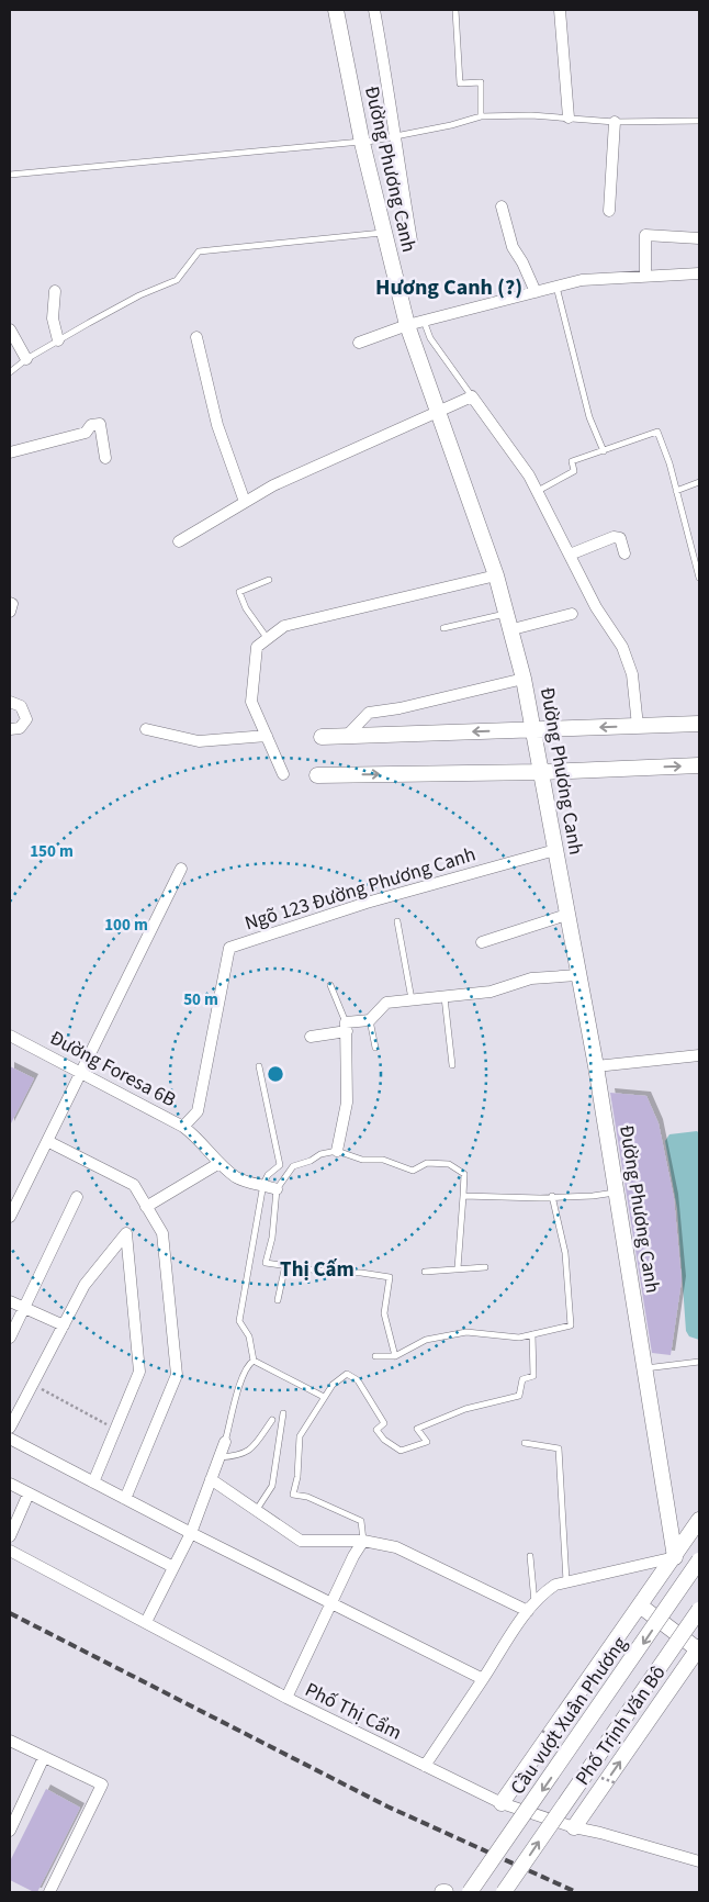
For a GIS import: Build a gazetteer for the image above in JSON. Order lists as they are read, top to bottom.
{
  "streets": {
    "street": [
      "Đường Phương Canh",
      "Ngõ 123 Đường Phương Canh",
      "Đường Foresa 6B",
      "Phố Thị Cẩm",
      "Cầu vượt Xuân Phương",
      "Phố Trịnh Văn Bô"
    ]
  },
  "crossings": [
    ["Đường Phương Canh", "Ngõ 123 Đường Phương Canh"],
    ["Ngõ 123 Đường Phương Canh", "Đường Foresa 6B"],
    ["Phố Thị Cẩm", "Phố Trịnh Văn Bô"]
  ],
  "districts": ["Hương Canh (?)", "Thị Cấm"],
  "rings": ["150 m", "100 m", "50 m"]
}
